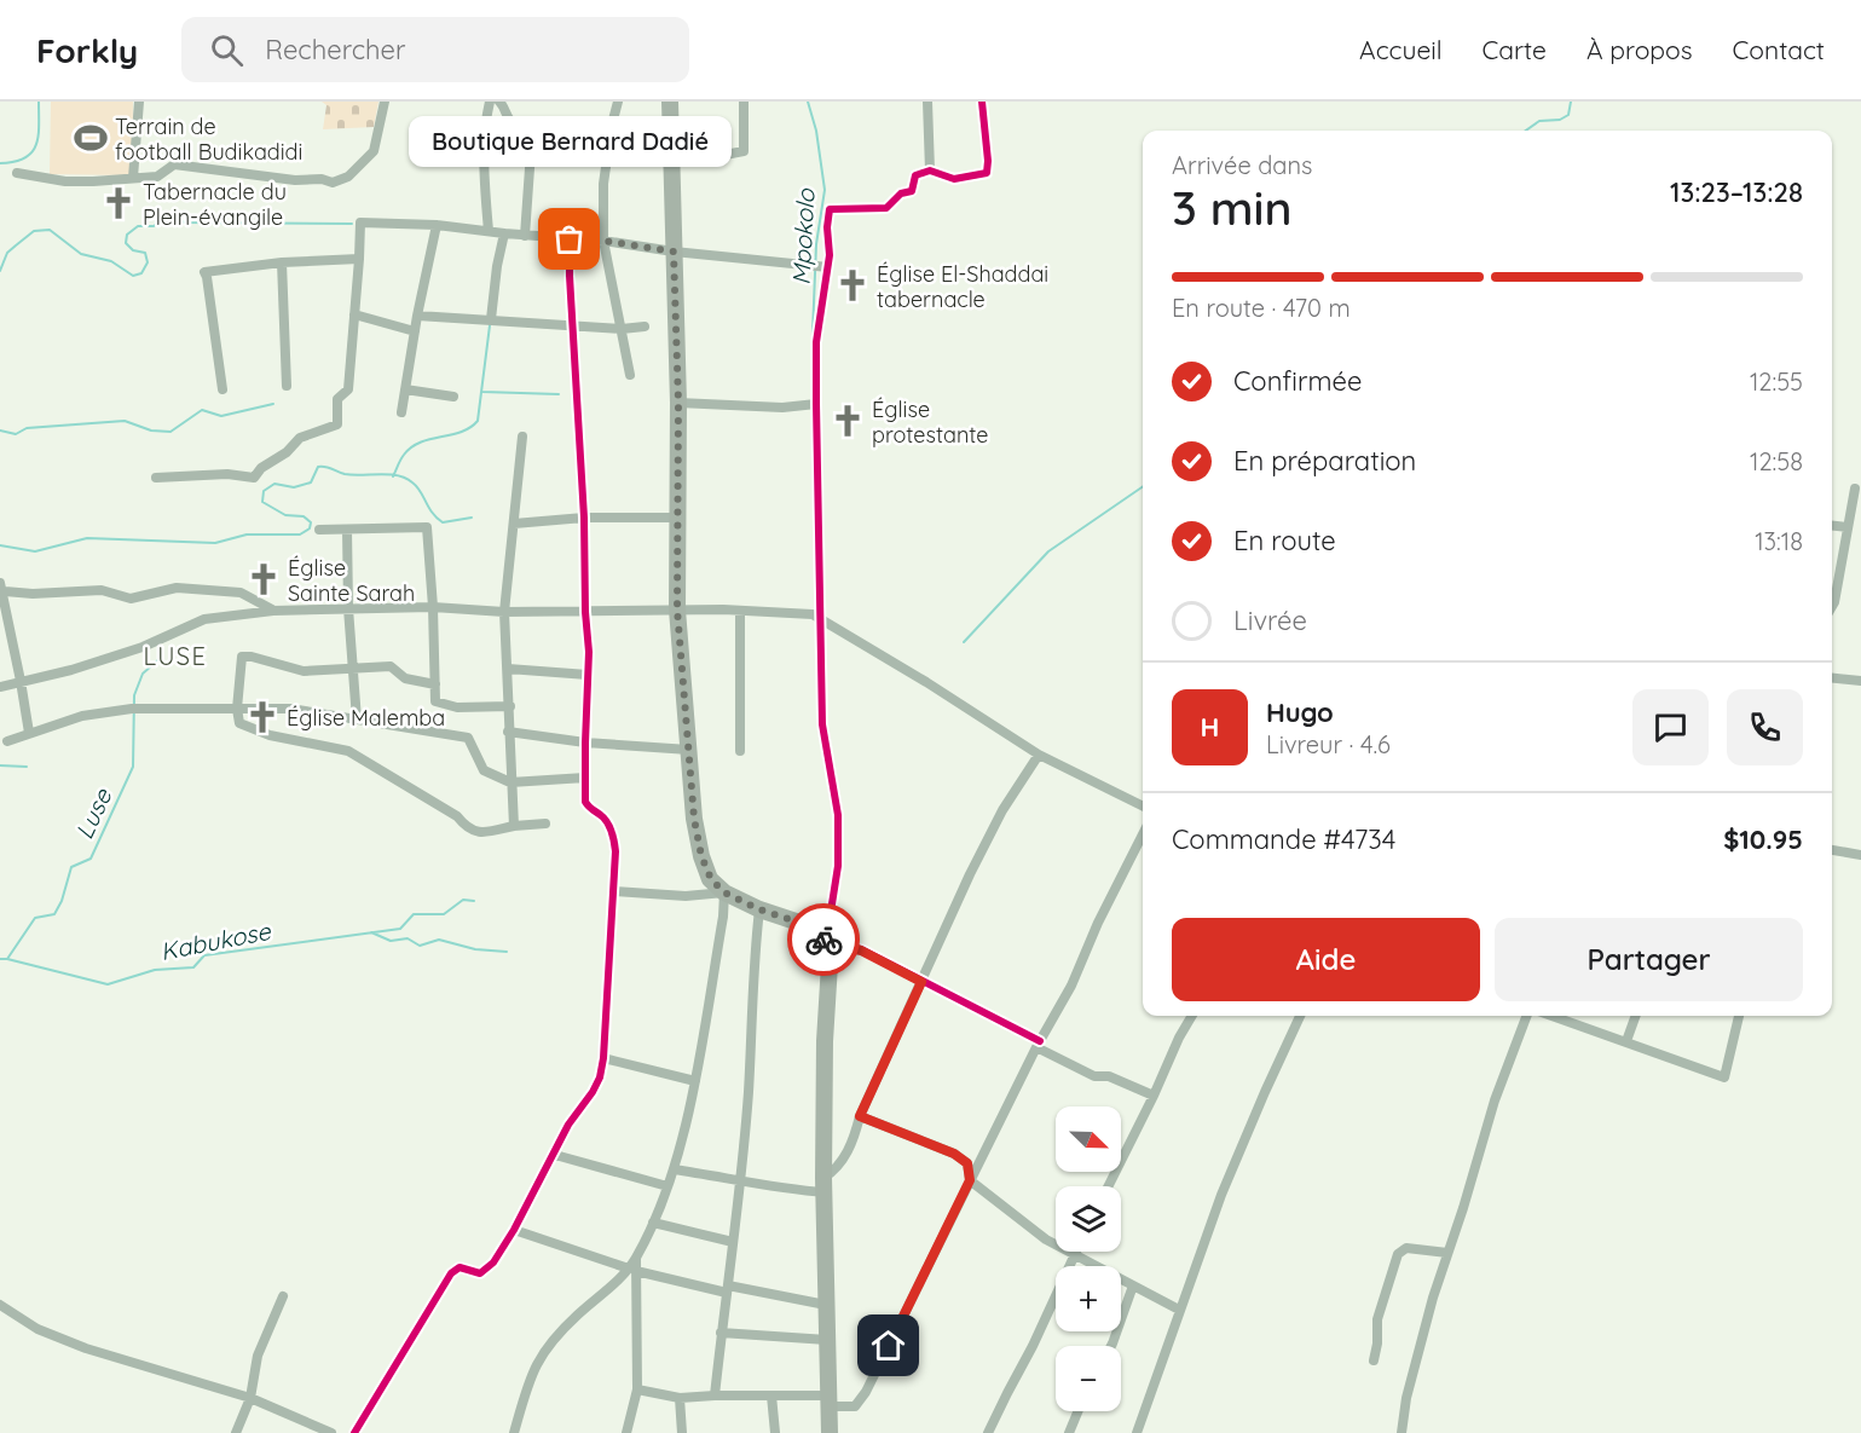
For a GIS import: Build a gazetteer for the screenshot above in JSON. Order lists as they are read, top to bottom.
{
  "districts": ["LUSE"],
  "water": ["Mpokolo", "Luse", "Kabukose"],
  "places": {
    "sports": ["Terrain de football Budikadidi"],
    "church": [
      "Tabernacle du Plein-évangile",
      "Église El-Shaddai tabernacle",
      "Église protestante",
      "Église Sainte Sarah",
      "Église Malemba"
    ],
    "other": ["Boutique Bernard Dadié"]
  },
  "north": "bottom right",
  "page": {
    "header": "Forkly",
    "search": "Rechercher",
    "nav": [
      "Accueil",
      "Carte",
      "À propos",
      "Contact"
    ],
    "bubble": "Boutique Bernard Dadié",
    "heading": ["3 min", "Arrivée dans", "13:23–13:28"],
    "panel": [
      "Hugo",
      "Livreur · 4.6",
      "Commande #4734",
      "$10.95"
    ],
    "bar": "En route · 470 m",
    "list": [
      ["Confirmée", "12:55"],
      ["En préparation", "12:58"],
      ["En route", "13:18"],
      "Livrée"
    ],
    "round": "H",
    "buttons": ["Aide", "Partager"],
    "map_buttons": ["+", "−"]
  }
}
